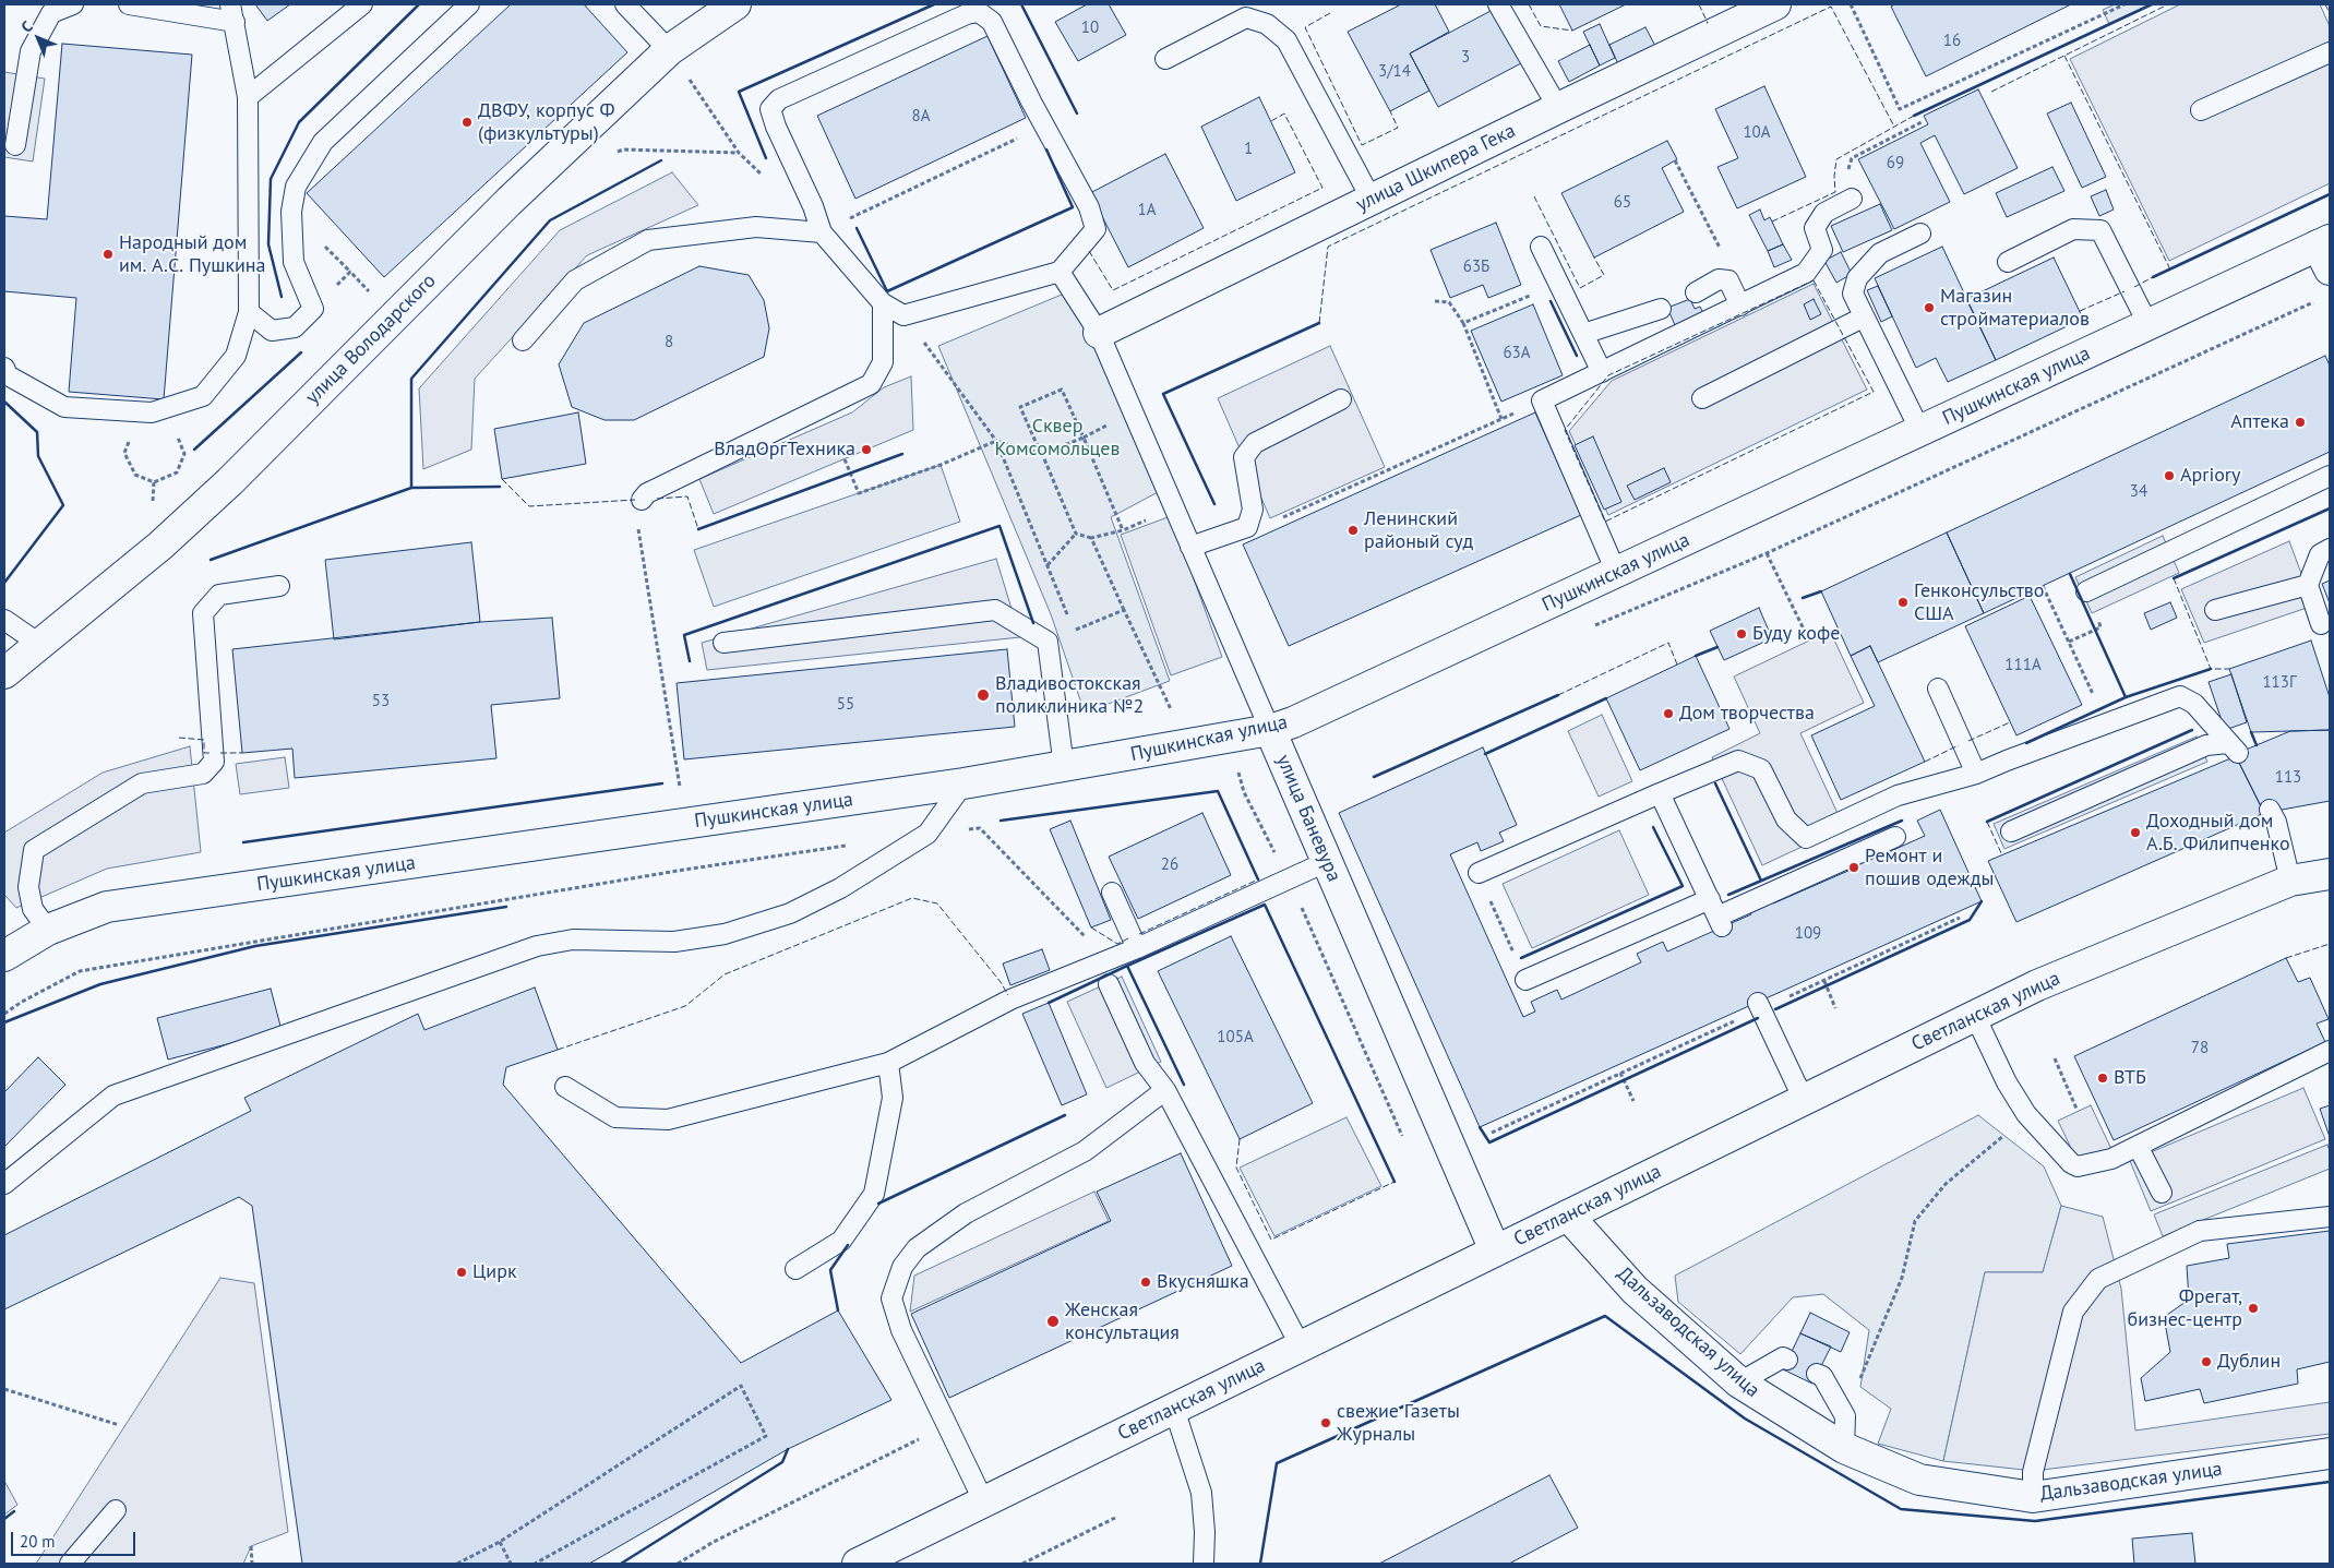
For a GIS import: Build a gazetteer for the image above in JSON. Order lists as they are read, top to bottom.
{
  "streets": {
    "main road": [
      "улица Шкипера Гека",
      "улица Володарского",
      "Пушкинская улица",
      "улица Баневура",
      "Светланская улица",
      "Дальзаводская улица"
    ]
  },
  "crossings": [
    ["улица Шкипера Гека", "улица Баневура"],
    ["Пушкинская улица", "улица Баневура"],
    ["улица Баневура", "Светланская улица"],
    ["Светланская улица", "Дальзаводская улица"]
  ],
  "parks": ["Сквер Комсомольцев"],
  "places": [
    "ДВФУ, корпус Ф (физкультуры)",
    "Народный дом им. А.С. Пушкина",
    "Магазин стройматериалов",
    "Аптека",
    "ВладОргТехника",
    "Apriory",
    "Ленинский районый суд",
    "Генконсульство США",
    "Буду кофе",
    "Владивостокская поликлиника №2",
    "Дом творчества",
    "Доходный дом А.Б. Филипченко",
    "Ремонт и пошив одежды",
    "ВТБ",
    "Цирк",
    "Вкусняшка",
    "Фрегат, бизнес-центр",
    "Женская консультация",
    "Дублин",
    "свежие Газеты Журналы"
  ],
  "house_numbers": [
    "10",
    "16",
    "3",
    "3/14",
    "8А",
    "10А",
    "1",
    "69",
    "65",
    "1А",
    "63Б",
    "8",
    "63А",
    "34",
    "111А",
    "113Г",
    "53",
    "55",
    "113",
    "26",
    "109",
    "105А",
    "78"
  ],
  "scale_bar": "20 m",
  "north": "top left"
}
